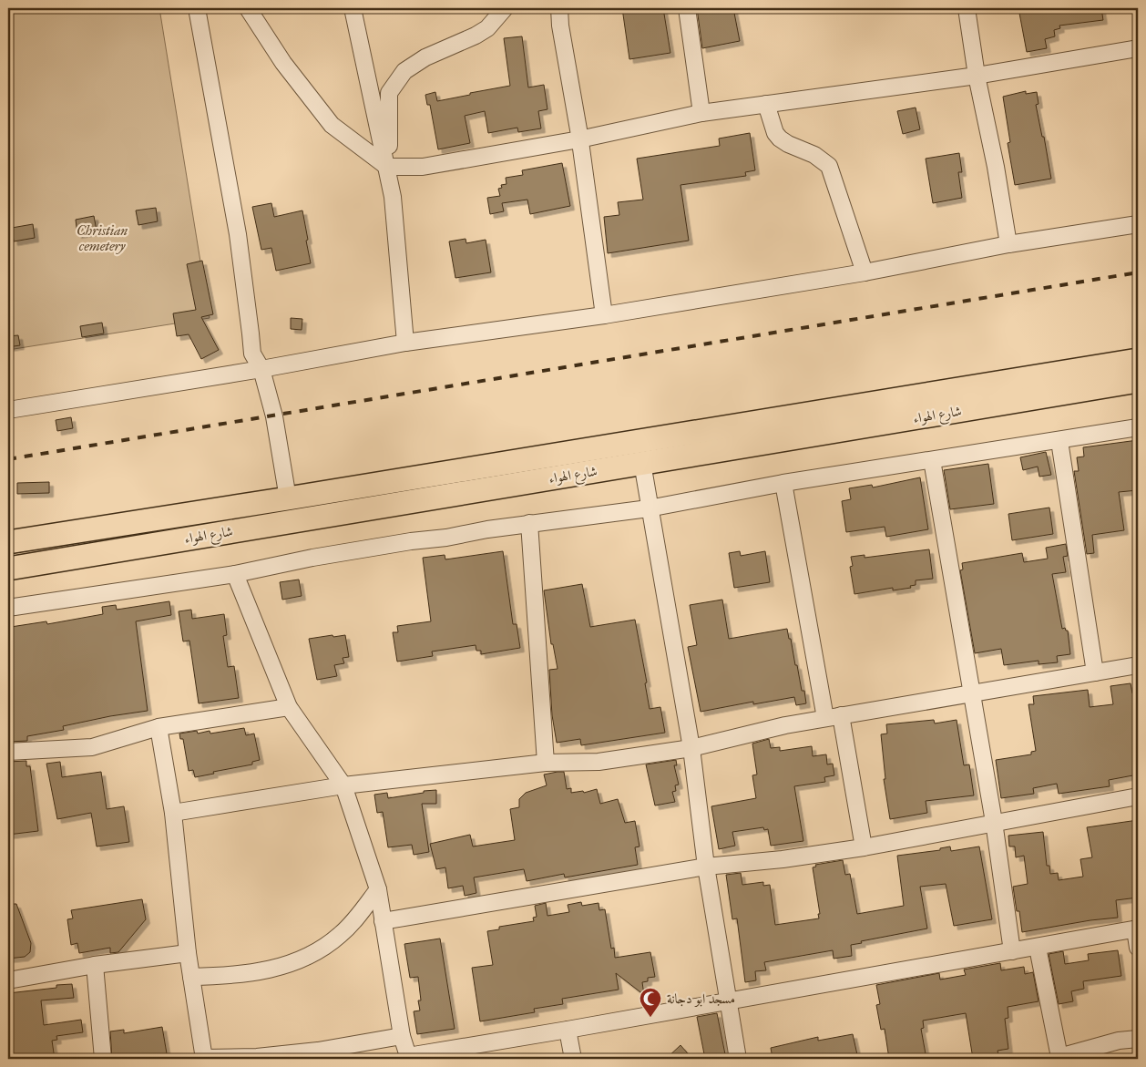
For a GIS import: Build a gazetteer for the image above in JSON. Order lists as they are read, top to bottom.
{
  "streets": {
    "highway": ["شارع الهواء"]
  },
  "parks": ["Christian cemetery"],
  "places": {
    "mosque": ["مسجد ابو دجانة"]
  }
}
